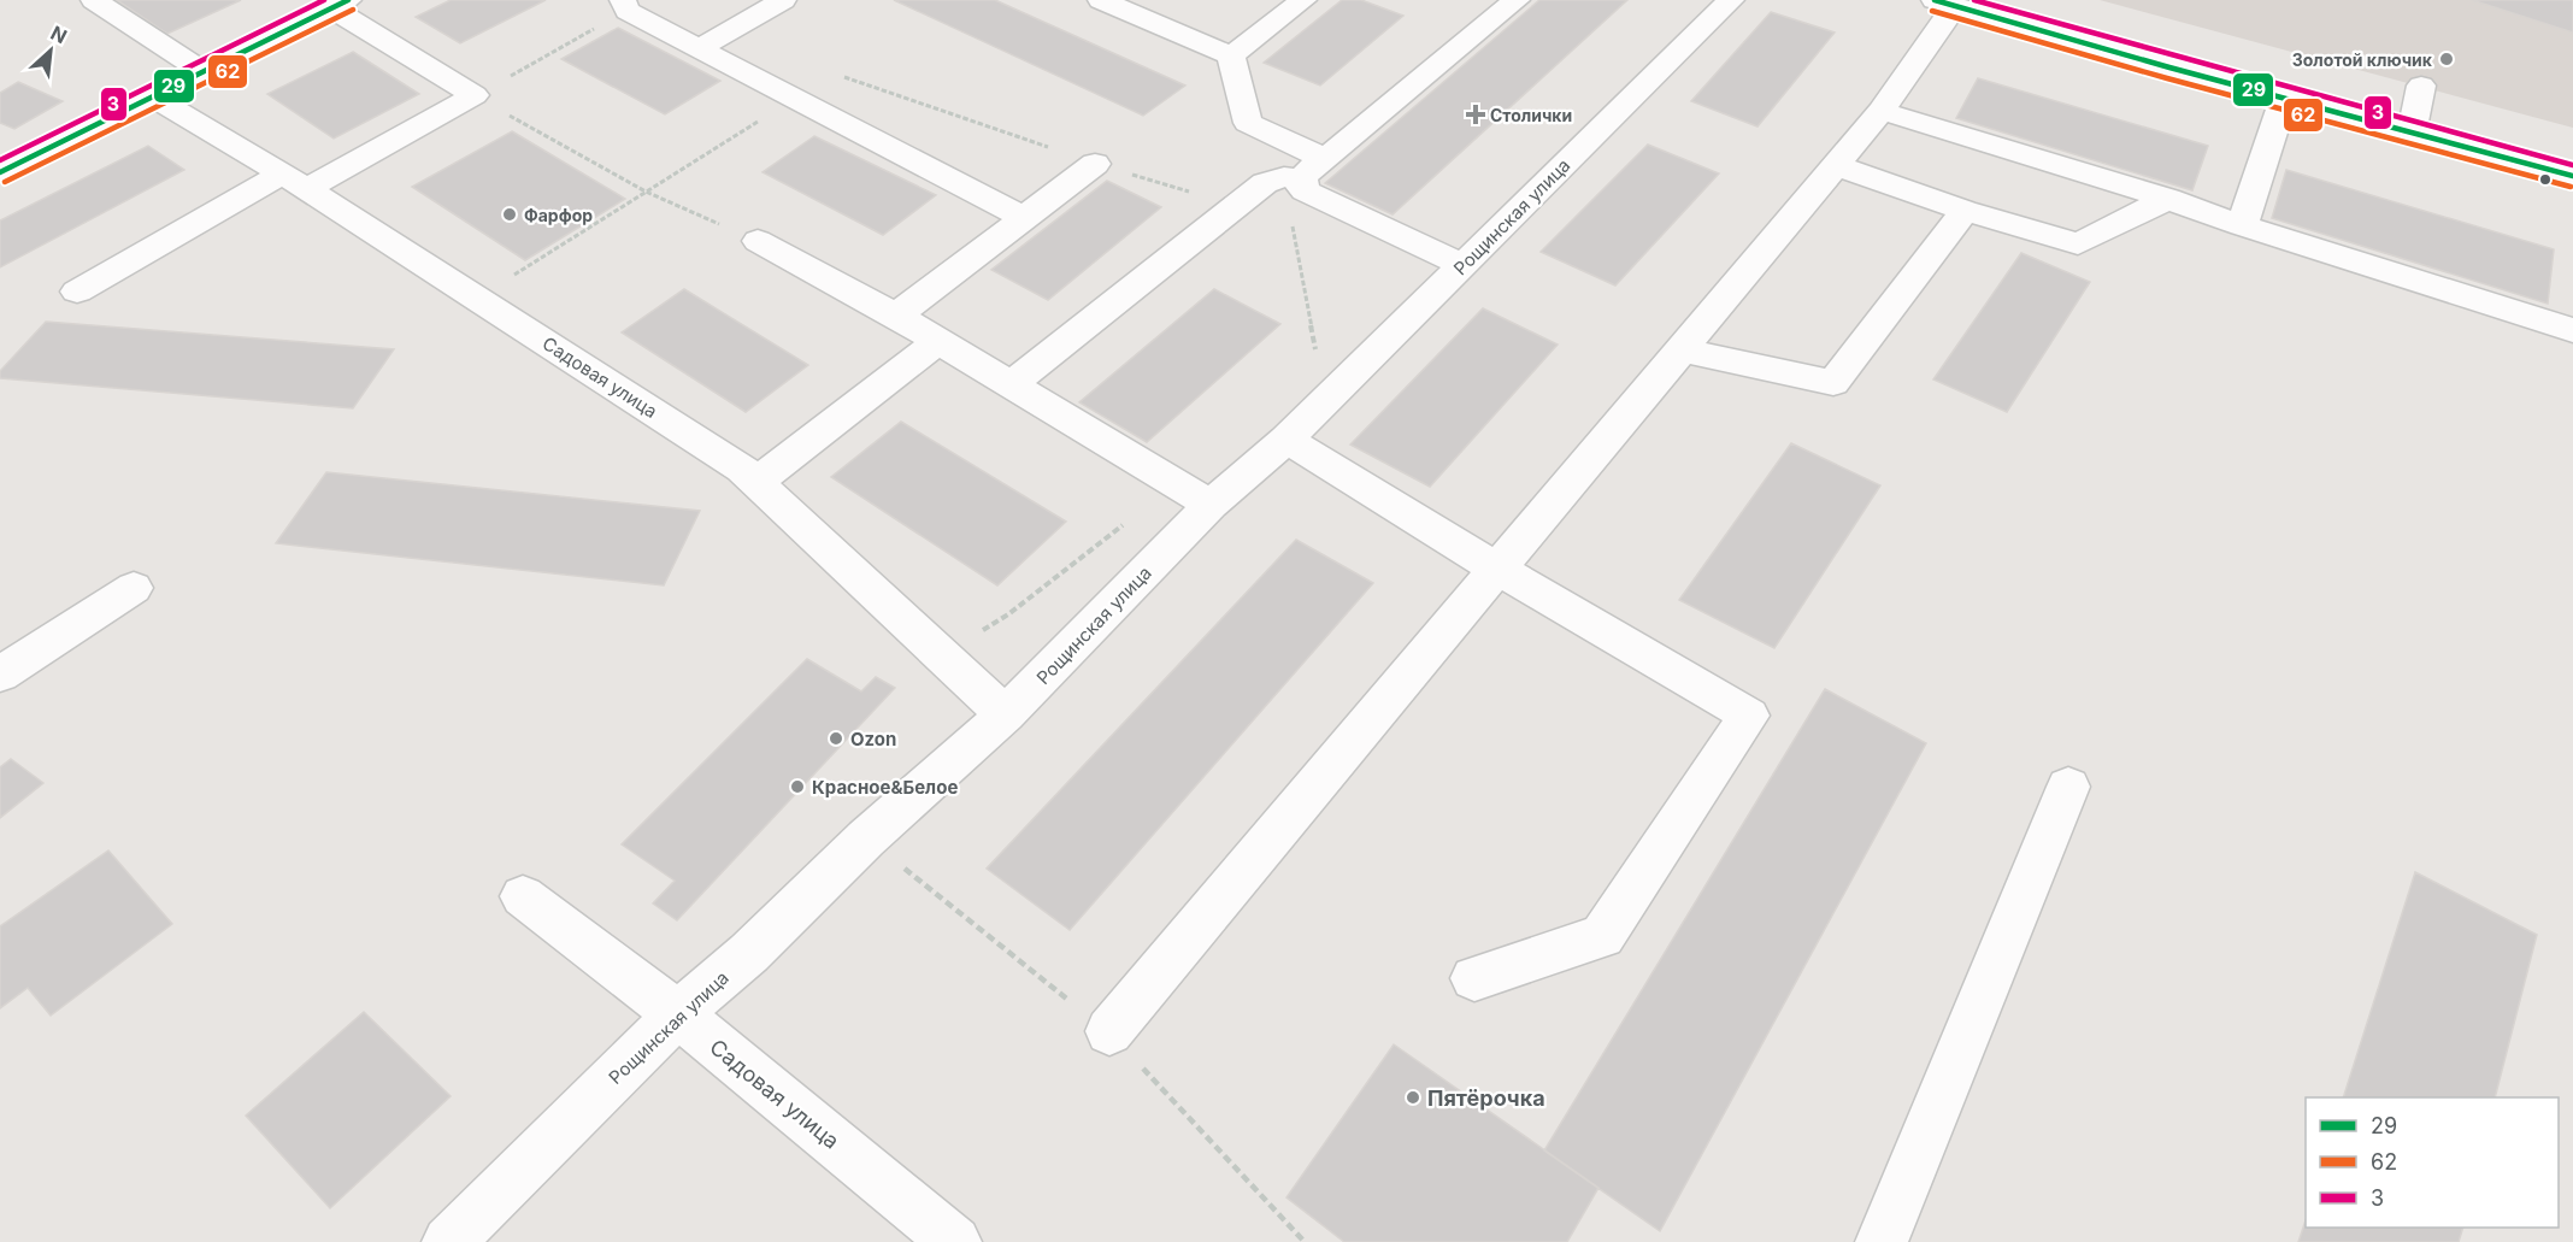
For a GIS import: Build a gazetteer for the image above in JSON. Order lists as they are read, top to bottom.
{
  "streets": {
    "street": ["Рощинская улица", "Садовая улица"]
  },
  "crossings": [
    ["Рощинская улица", "Садовая улица"]
  ],
  "places": {
    "other": [
      "Золотой ключик",
      "Фарфор",
      "Ozon",
      "Красное&Белое",
      "Пятёрочка"
    ],
    "health": ["Столички"]
  },
  "lines": ["transit line 29", "transit line 3", "transit line 62"],
  "legend": ["29", "62", "3"],
  "north": "top right"
}
